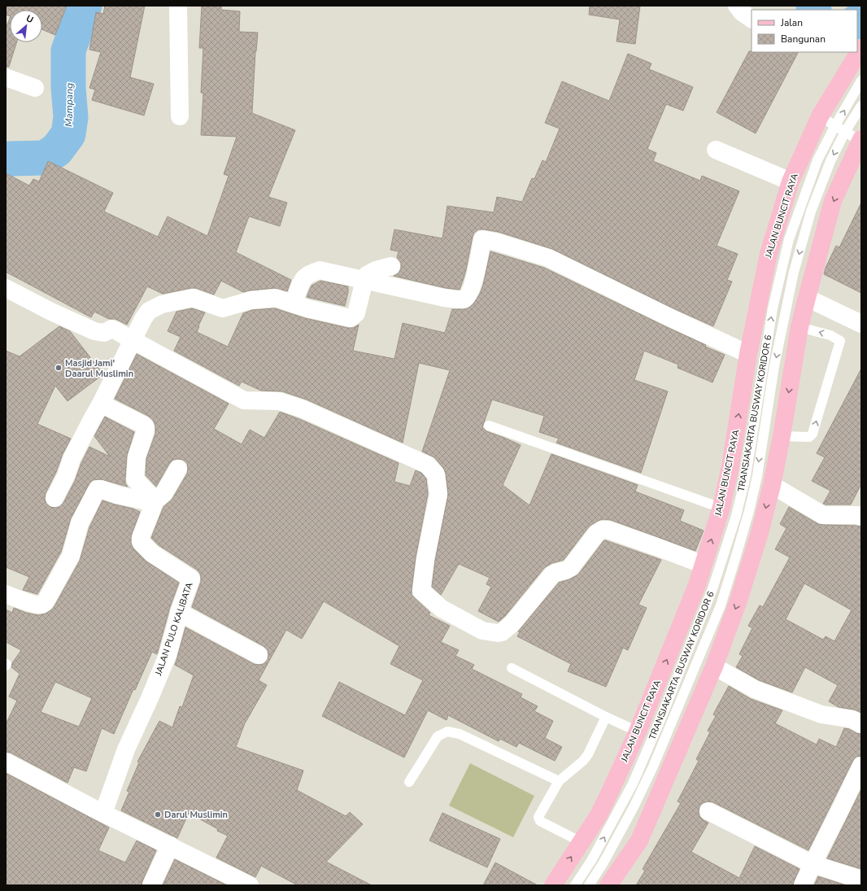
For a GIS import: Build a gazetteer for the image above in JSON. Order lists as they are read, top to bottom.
{
  "streets": {
    "main road": ["JALAN BUNCIT RAYA"],
    "street": ["JALAN PULO KALIBATA"],
    "lane": ["TRANSJAKARTA BUSWAY KORIDOR 6"]
  },
  "water": ["Mampang"],
  "places": ["Masjid Jami' Daarul Muslimin", "Darul Muslimin"],
  "legend": ["Jalan", "Bangunan"],
  "north": "top right"
}
